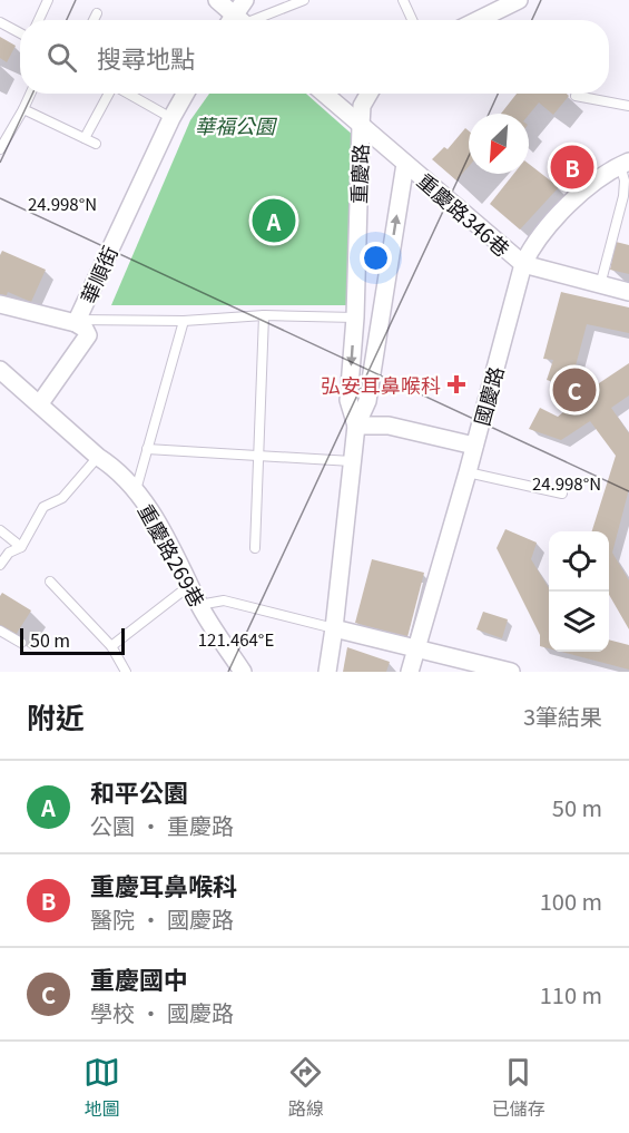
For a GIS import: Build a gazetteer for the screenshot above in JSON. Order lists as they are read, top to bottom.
{
  "streets": {
    "street": [
      "重慶路",
      "重慶路346巷",
      "華順街",
      "國慶路",
      "重慶路269巷"
    ]
  },
  "crossings": [
    ["重慶路", "重慶路346巷"],
    ["重慶路346巷", "國慶路"]
  ],
  "parks": ["華福公園"],
  "places": {
    "health": ["弘安耳鼻喉科"]
  },
  "scale_bar": "50 m",
  "north": "bottom left",
  "page": {
    "search": "搜尋地點",
    "pins": ["B", "A", "C"],
    "scale": "50 m",
    "heading": ["附近", "3筆結果"],
    "list": [
      {
        "mark": "A",
        "name": "和平公園",
        "note": "公園 · 重慶路",
        "value": "50 m"
      },
      {
        "mark": "B",
        "name": "重慶耳鼻喉科",
        "note": "醫院 · 國慶路",
        "value": "100 m"
      },
      {
        "mark": "C",
        "name": "重慶國中",
        "note": "學校 · 國慶路",
        "value": "110 m"
      }
    ],
    "nav": ["地圖", "路線", "已儲存"]
  },
  "coordinates": ["24.998°N", "121.464°E"]
}
